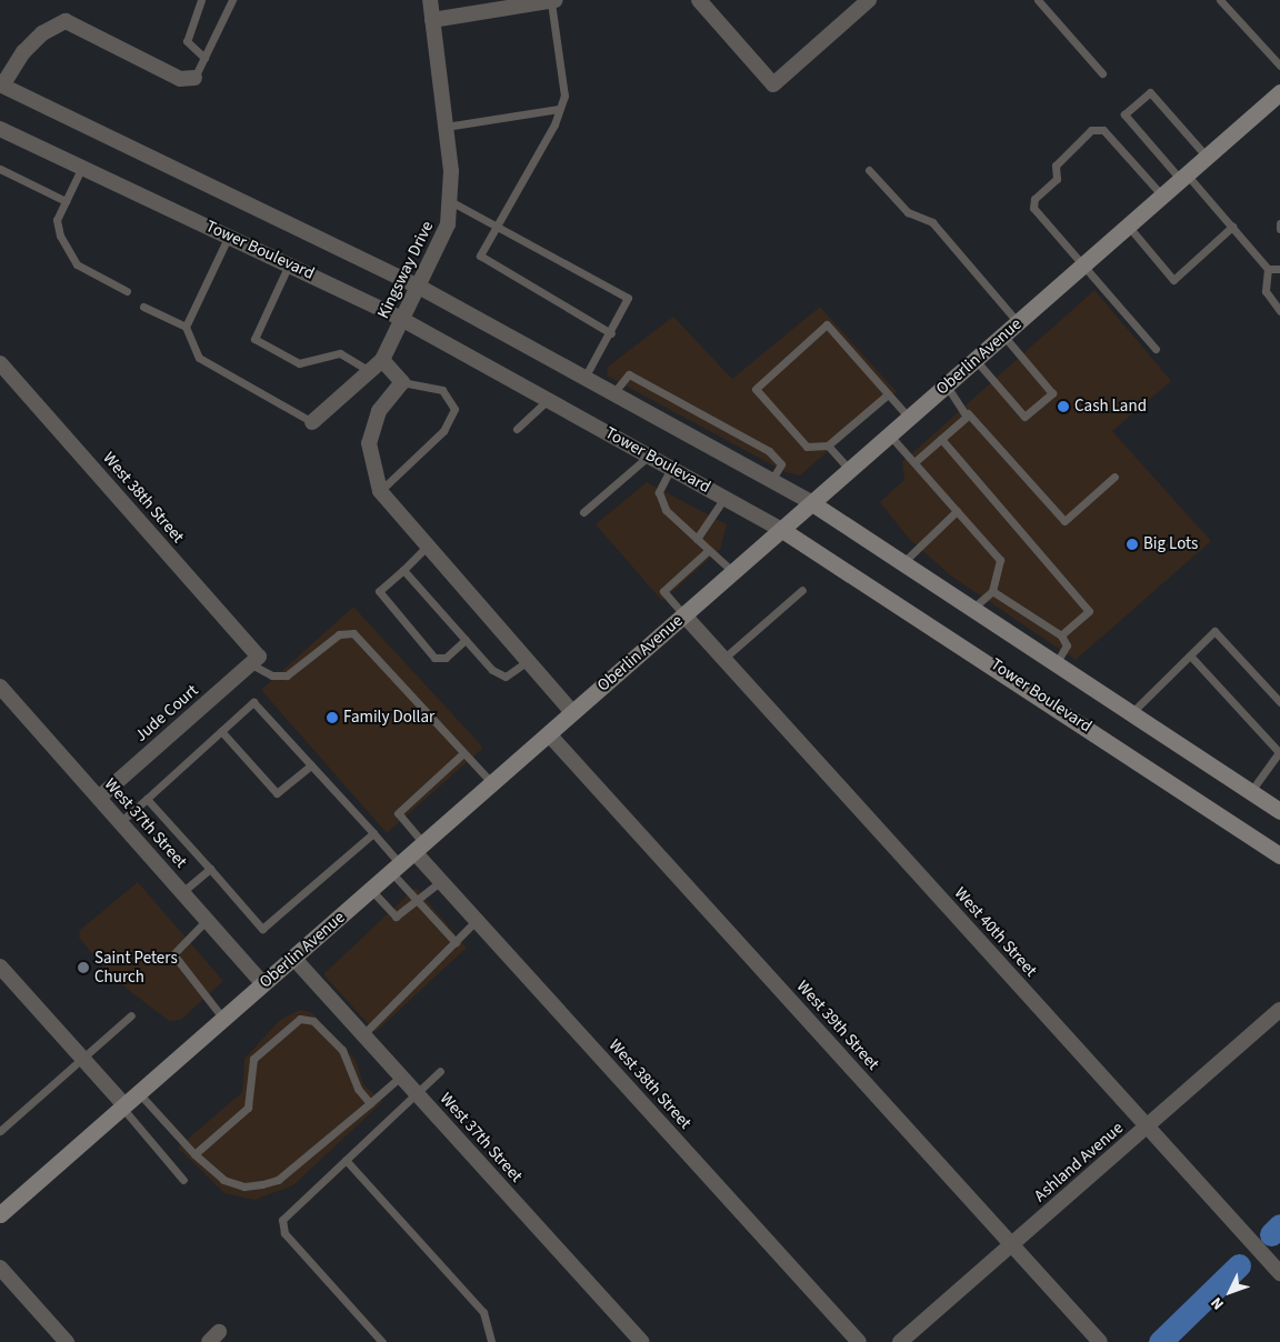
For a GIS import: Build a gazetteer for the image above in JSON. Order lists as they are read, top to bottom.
{
  "streets": {
    "street": [
      "Tower Boulevard",
      "Kingsway Drive",
      "Oberlin Avenue",
      "West 38th Street",
      "Jude Court",
      "West 37th Street",
      "West 40th Street",
      "West 39th Street",
      "Ashland Avenue"
    ]
  },
  "crossings": [
    ["Tower Boulevard", "Kingsway Drive"],
    ["Tower Boulevard", "Oberlin Avenue"],
    ["Oberlin Avenue", "West 38th Street"],
    ["Oberlin Avenue", "West 37th Street"],
    ["Oberlin Avenue", "West 40th Street"],
    ["Oberlin Avenue", "West 39th Street"],
    ["West 38th Street", "Jude Court"],
    ["Jude Court", "West 37th Street"],
    ["West 40th Street", "Ashland Avenue"],
    ["West 39th Street", "Ashland Avenue"]
  ],
  "places": [
    "Cash Land",
    "Big Lots",
    "Family Dollar",
    "Saint Peters Church"
  ],
  "north": "bottom left"
}
